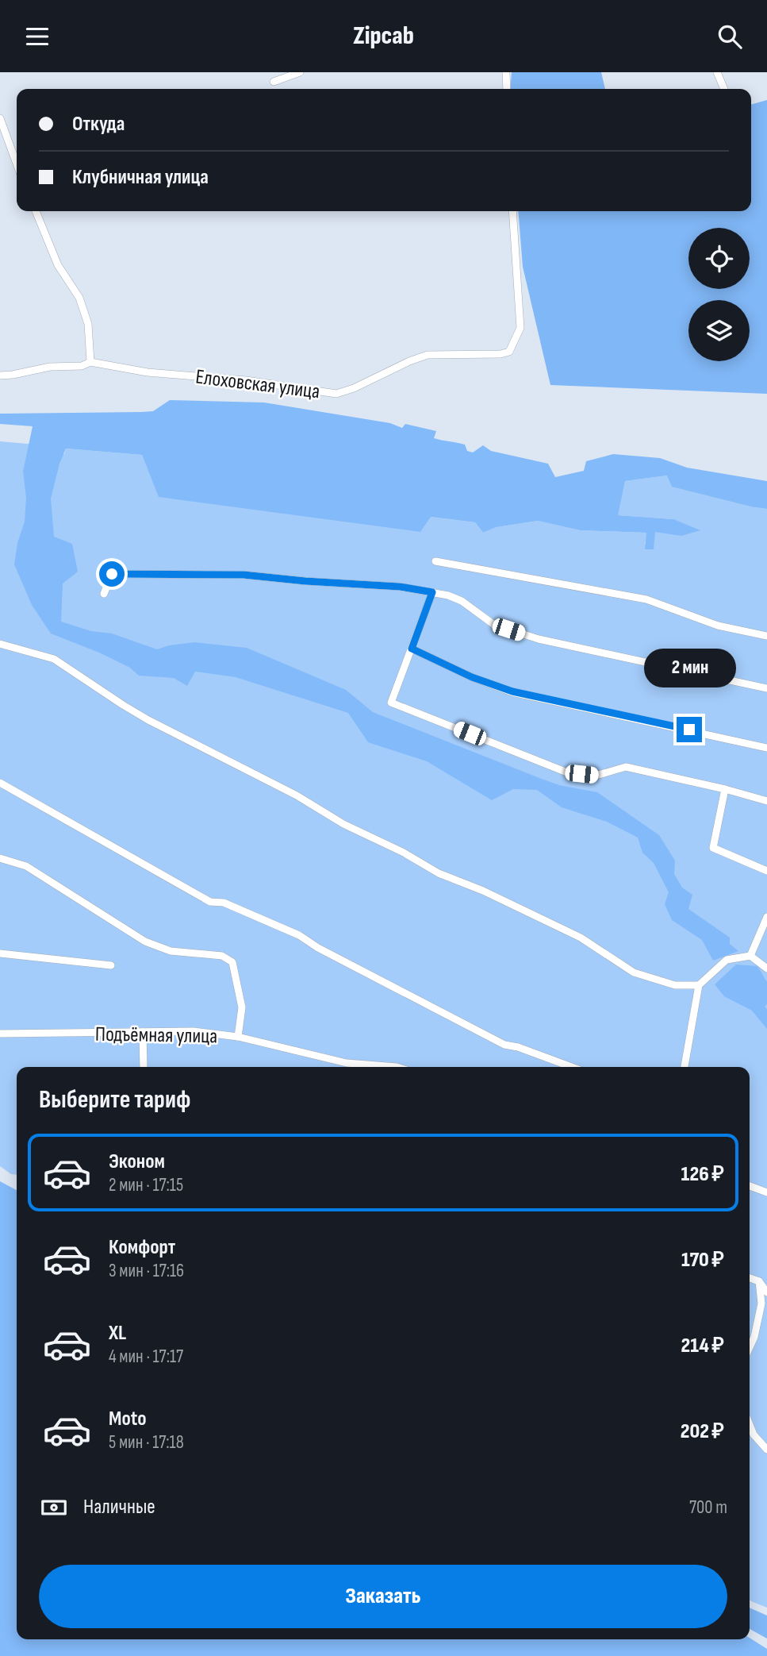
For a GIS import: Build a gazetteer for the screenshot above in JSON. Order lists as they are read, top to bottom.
{
  "streets": {
    "street": ["Елоховская улица", "Подъёмная улица"]
  },
  "page": {
    "header": "Zipcab",
    "banner": ["Откуда", "Клубничная улица"],
    "bubble": "2 мин",
    "heading": "Выберите тариф",
    "list": [
      {
        "name": "Эконом",
        "note": "2 мин · 17:15",
        "value": "126 ₽"
      },
      {
        "name": "Комфорт",
        "note": "3 мин · 17:16",
        "value": "170 ₽"
      },
      {
        "name": "XL",
        "note": "4 мин · 17:17",
        "value": "214 ₽"
      },
      {
        "name": "Moto",
        "note": "5 мин · 17:18",
        "value": "202 ₽"
      }
    ],
    "pay": ["Наличные", "700 m"],
    "buttons": "Заказать"
  }
}
